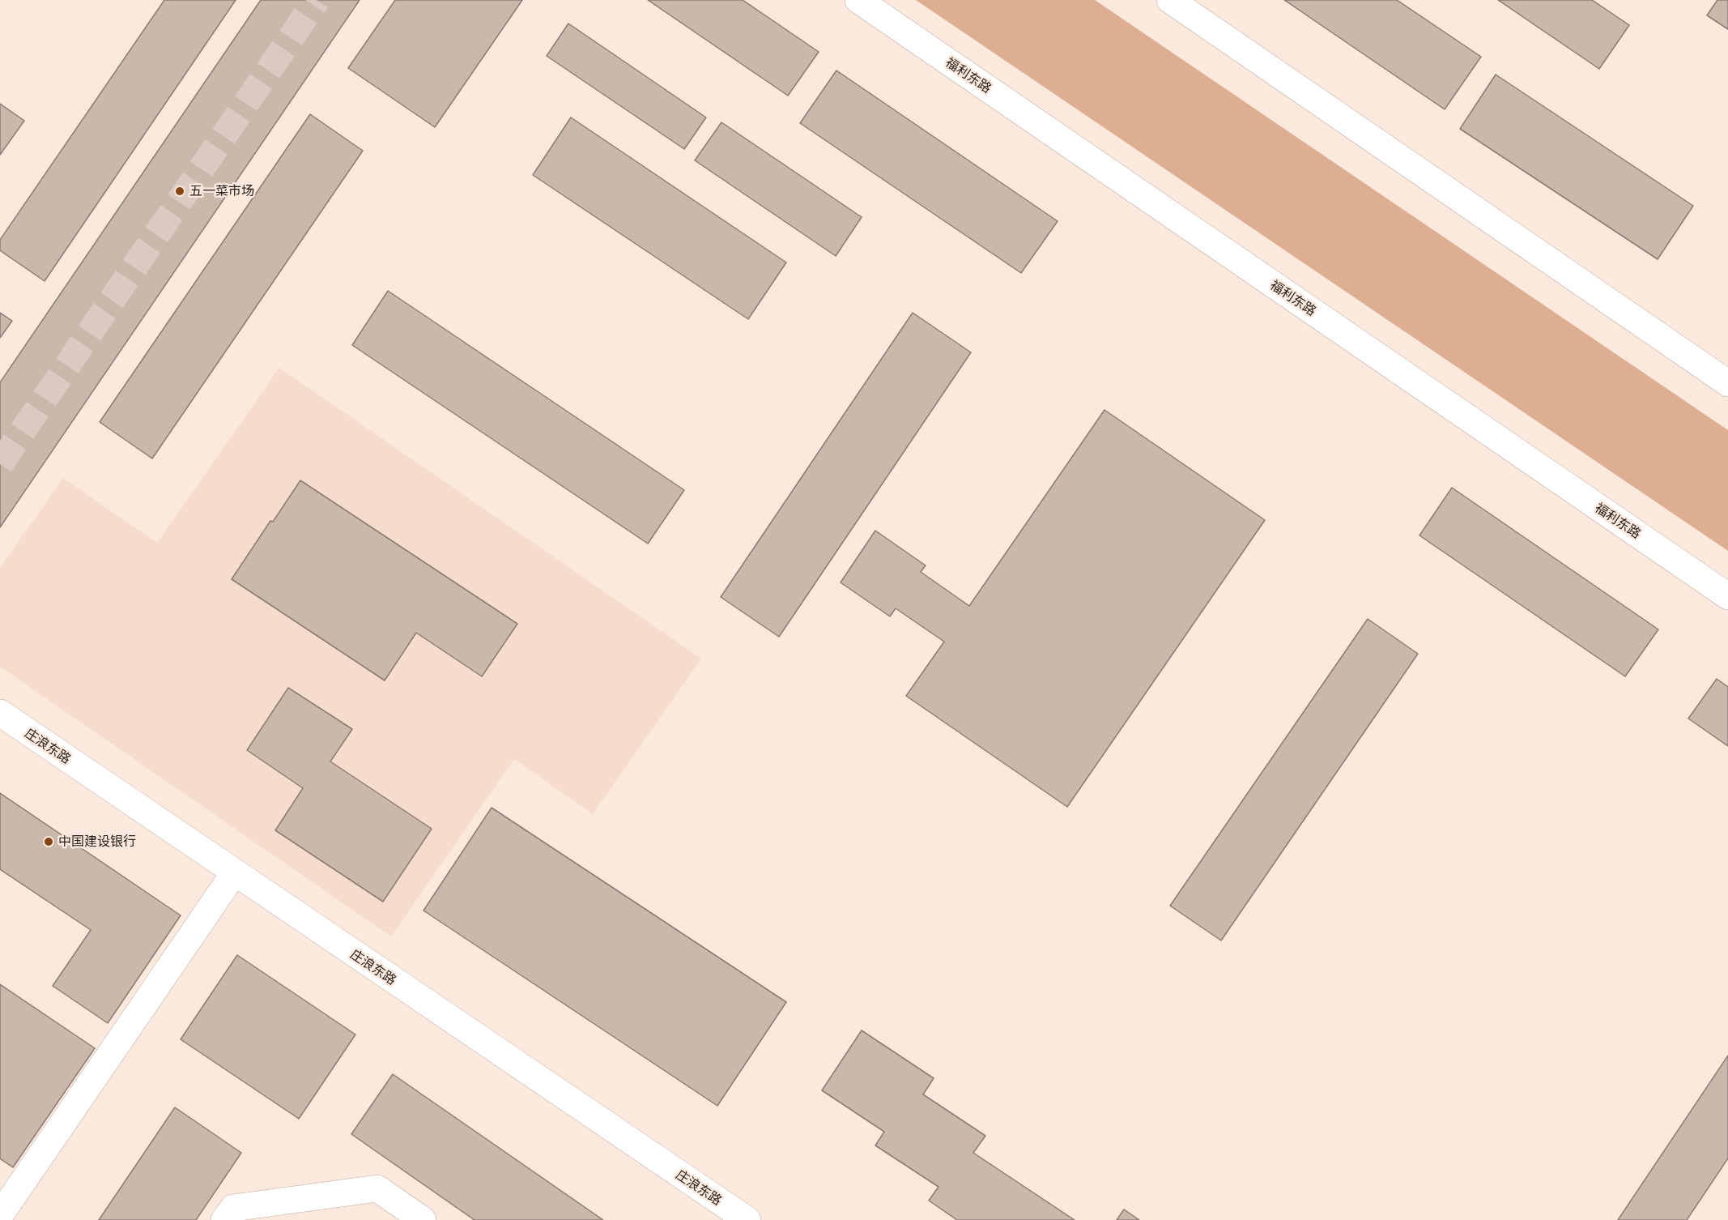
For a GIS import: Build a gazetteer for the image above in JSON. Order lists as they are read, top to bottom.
{
  "streets": {
    "main road": ["福利东路", "庄浪东路"]
  },
  "places": ["五一菜市场", "中国建设银行"]
}
